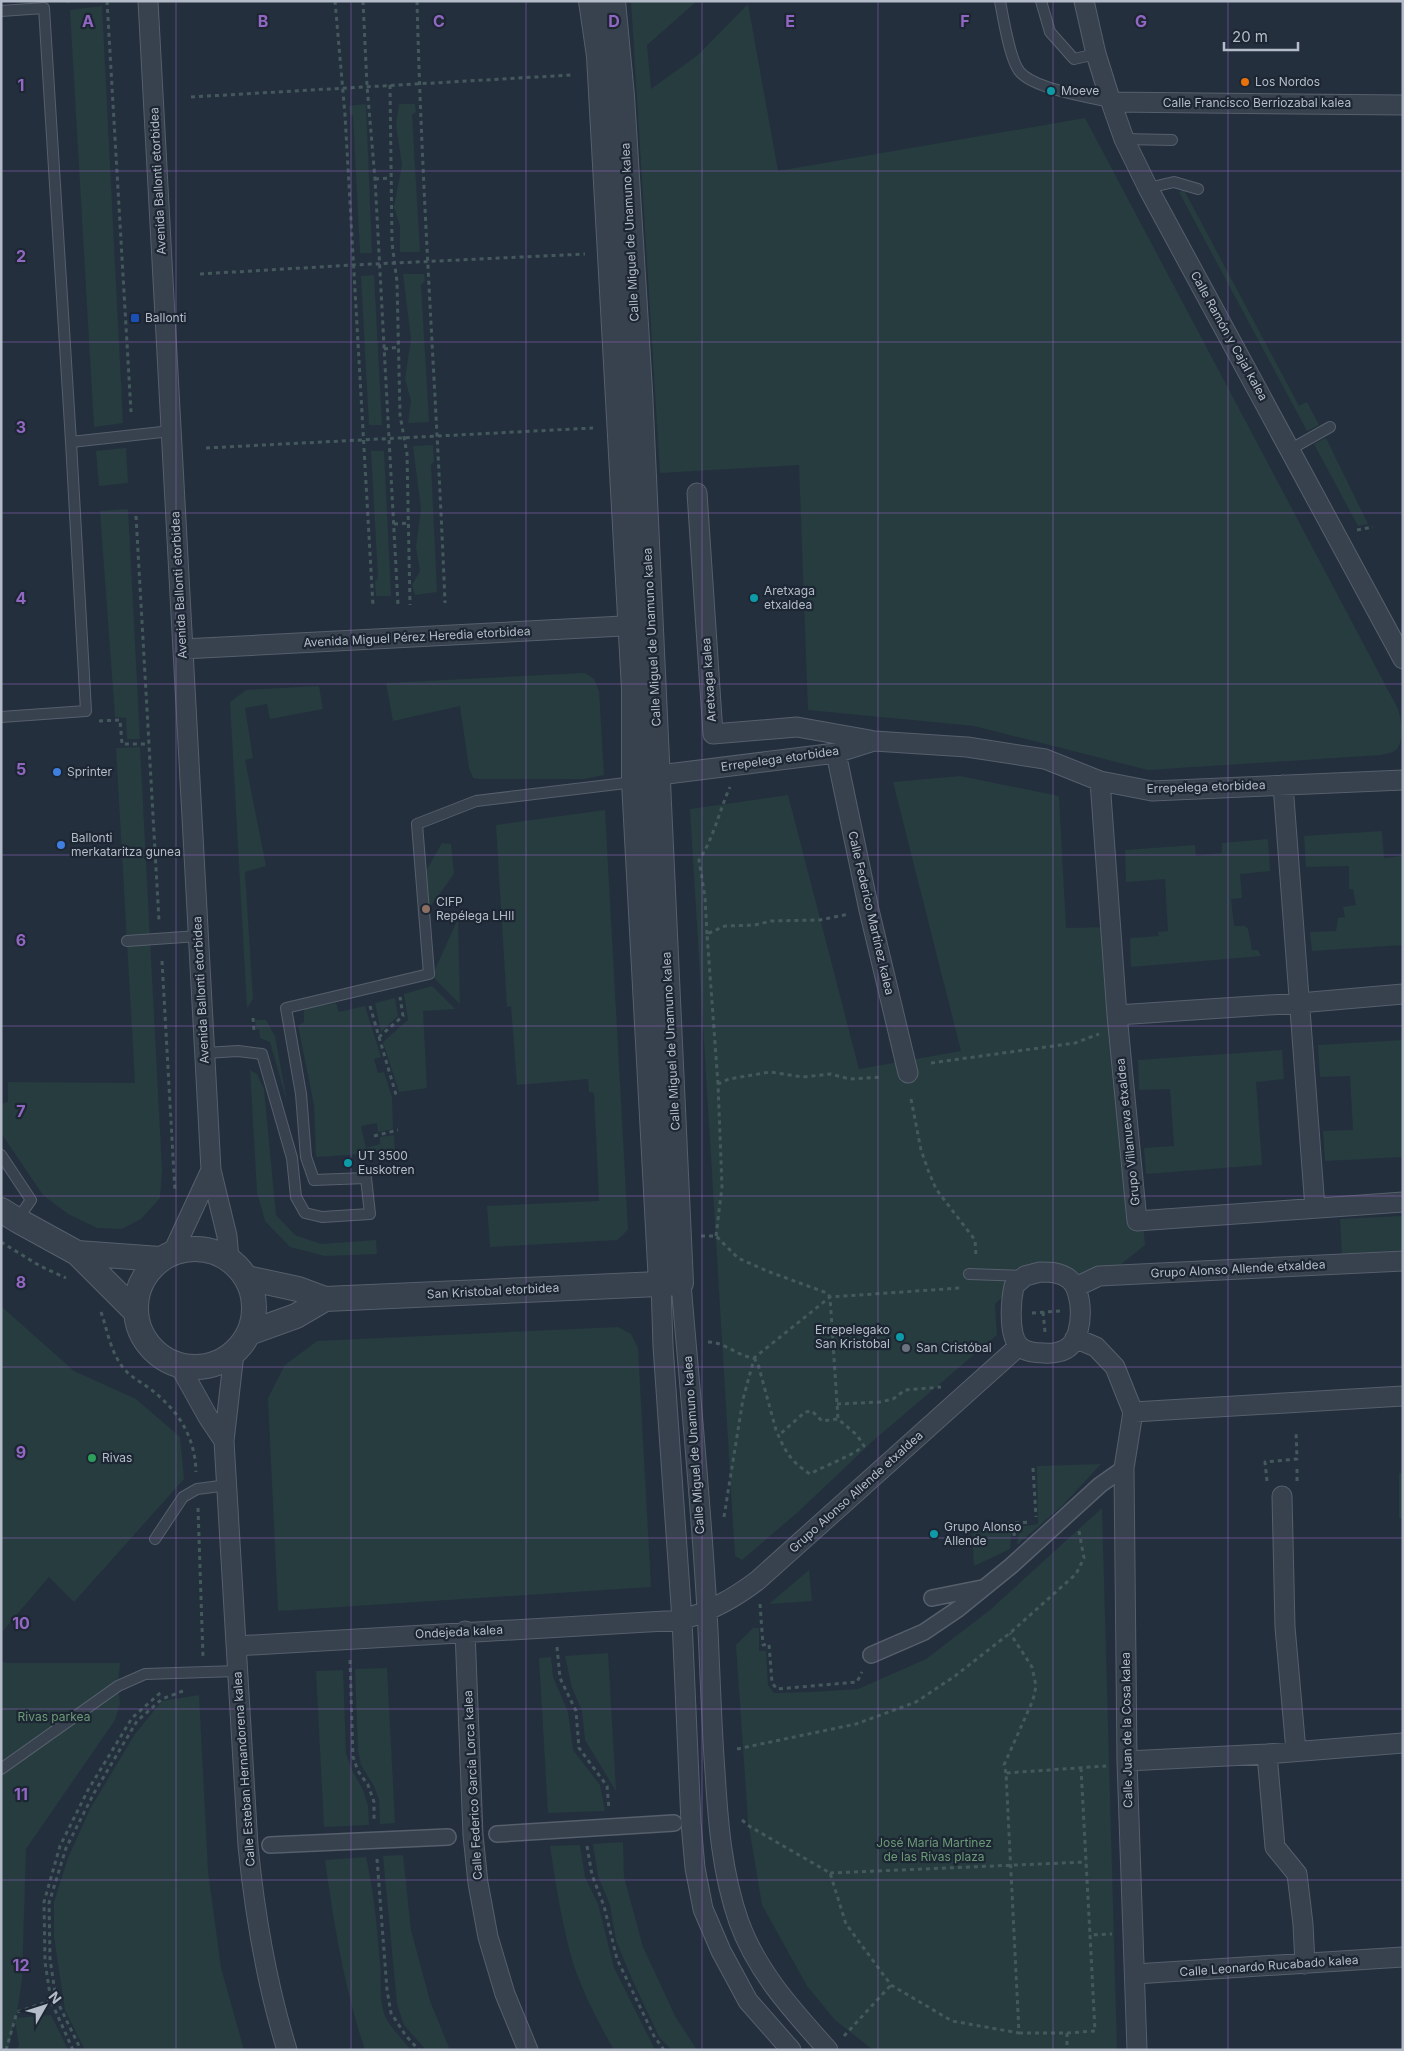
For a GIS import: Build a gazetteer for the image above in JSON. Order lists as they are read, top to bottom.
{
  "streets": {
    "street": [
      "Calle Francisco Berriozabal kalea",
      "Avenida Ballonti etorbidea",
      "Calle Miguel de Unamuno kalea",
      "Calle Ramón y Cajal kalea",
      "Avenida Miguel Pérez Heredia etorbidea",
      "Aretxaga kalea",
      "Errepelega etorbidea",
      "Calle Federico Martínez kalea",
      "Grupo Villanueva etxaldea",
      "Grupo Alonso Allende etxaldea",
      "San Kristobal etorbidea",
      "Ondejeda kalea",
      "Calle Juan de la Cosa kalea",
      "Calle Esteban Hernandorena kalea",
      "Calle Federico García Lorca kalea",
      "Calle Leonardo Rucabado kalea"
    ]
  },
  "crossings": [
    ["Calle Francisco Berriozabal kalea", "Calle Ramón y Cajal kalea"],
    ["Avenida Ballonti etorbidea", "Avenida Miguel Pérez Heredia etorbidea"],
    ["Avenida Ballonti etorbidea", "San Kristobal etorbidea"],
    ["Avenida Ballonti etorbidea", "Calle Esteban Hernandorena kalea"],
    ["Calle Miguel de Unamuno kalea", "Avenida Miguel Pérez Heredia etorbidea"],
    ["Calle Miguel de Unamuno kalea", "Errepelega etorbidea"],
    ["Calle Miguel de Unamuno kalea", "Grupo Alonso Allende etxaldea"],
    ["Calle Miguel de Unamuno kalea", "San Kristobal etorbidea"],
    ["Calle Miguel de Unamuno kalea", "Ondejeda kalea"],
    ["Aretxaga kalea", "Errepelega etorbidea"],
    ["Errepelega etorbidea", "Calle Federico Martínez kalea"],
    ["Errepelega etorbidea", "Grupo Villanueva etxaldea"],
    ["Grupo Alonso Allende etxaldea", "Ondejeda kalea"],
    ["San Kristobal etorbidea", "Calle Esteban Hernandorena kalea"],
    ["Ondejeda kalea", "Calle Esteban Hernandorena kalea"],
    ["Ondejeda kalea", "Calle Federico García Lorca kalea"],
    ["Calle Juan de la Cosa kalea", "Calle Leonardo Rucabado kalea"]
  ],
  "parks": ["Rivas parkea", "José María Martinez de las Rivas plaza"],
  "places": {
    "other": [
      "Los Nordos",
      "Moeve",
      "Aretxaga etxaldea",
      "Sprinter",
      "Ballonti merkataritza gunea",
      "CIFP Repélega LHII",
      "UT 3500 Euskotren",
      "Errepelegako San Kristobal",
      "San Cristóbal",
      "Rivas",
      "Grupo Alonso Allende"
    ],
    "transit": ["Ballonti"]
  },
  "scale_bar": "20 m",
  "north": "top right",
  "grid": {
    "columns": [
      "A",
      "B",
      "C",
      "D",
      "E",
      "F",
      "G"
    ],
    "rows": [
      "1",
      "2",
      "3",
      "4",
      "5",
      "6",
      "7",
      "8",
      "9",
      "10",
      "11",
      "12"
    ]
  }
}
